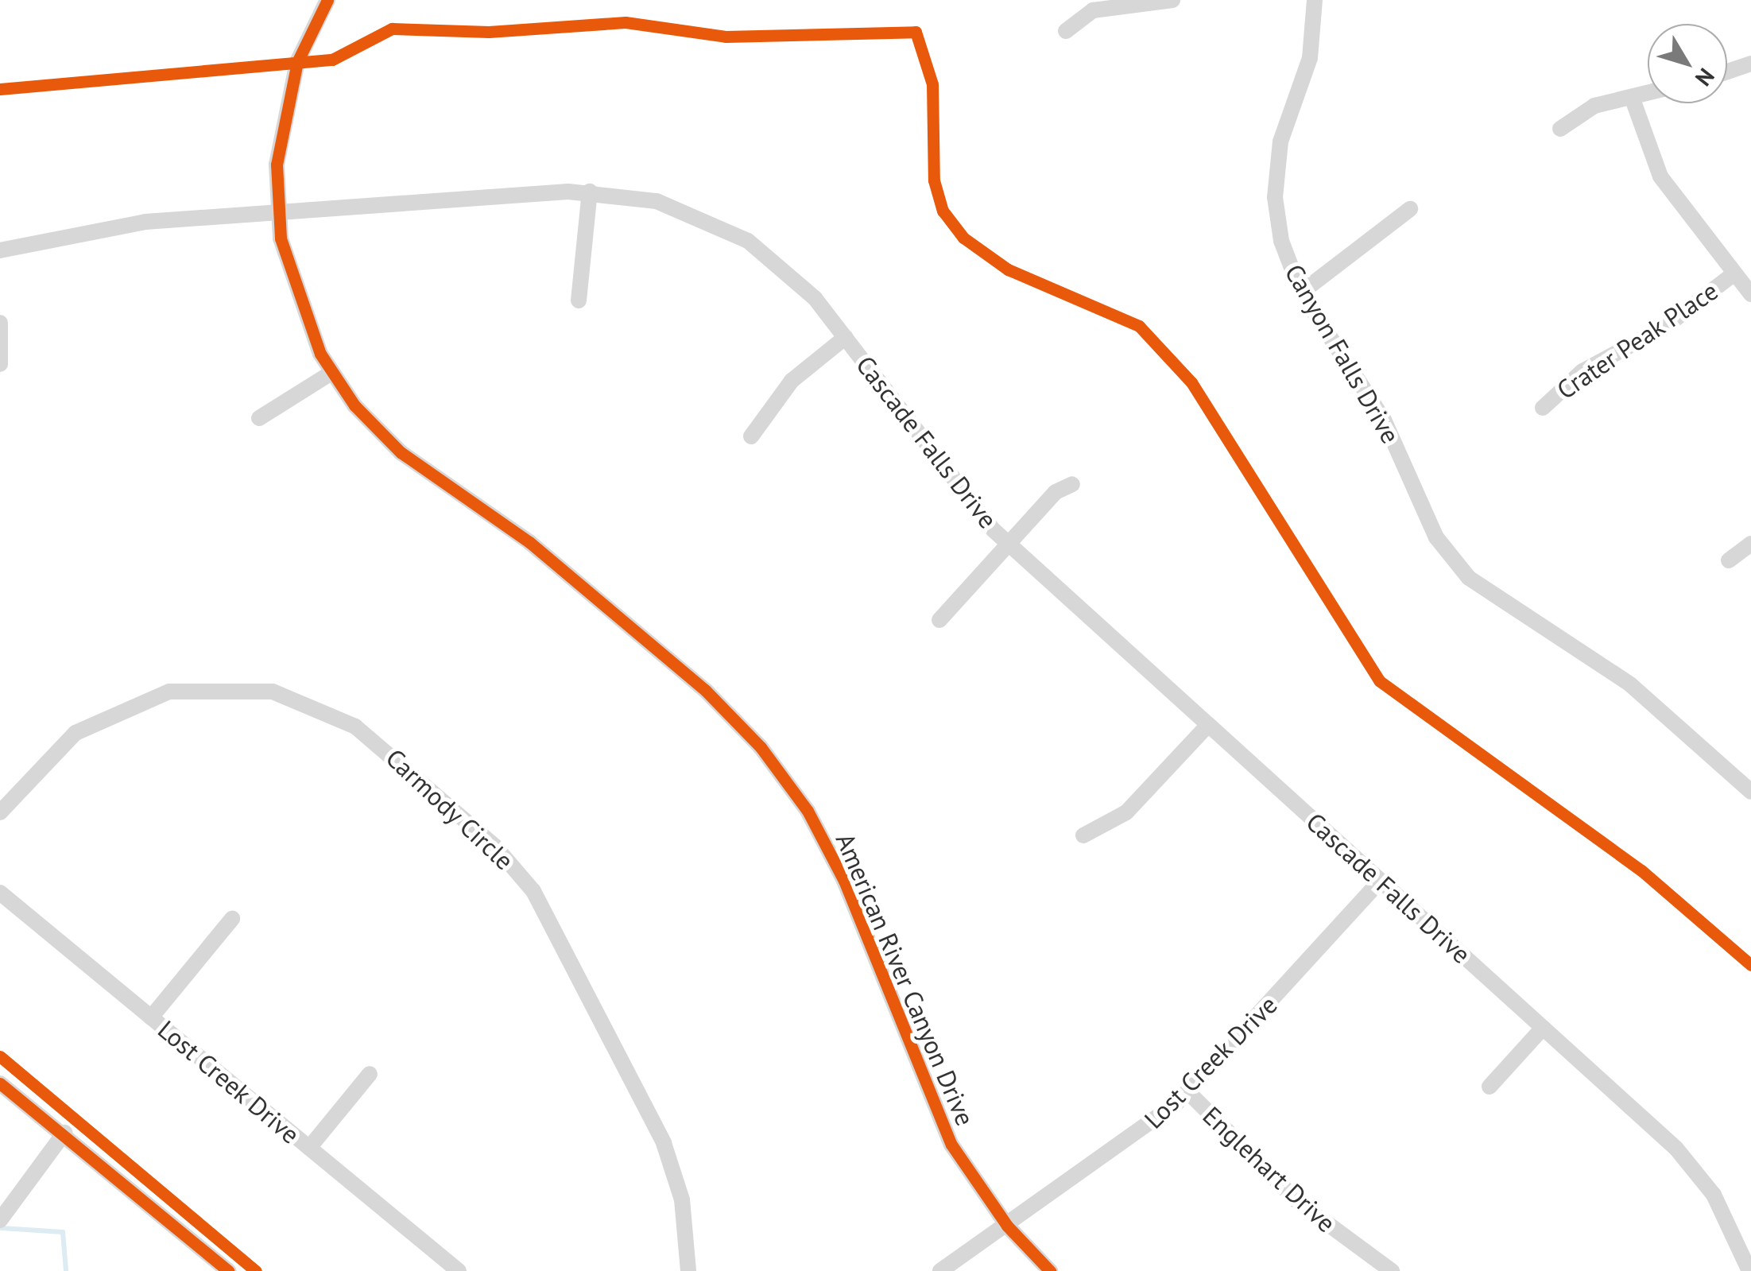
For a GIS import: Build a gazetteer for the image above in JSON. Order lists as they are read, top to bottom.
{
  "streets": {
    "street": [
      "Crater Peak Place",
      "Canyon Falls Drive",
      "Cascade Falls Drive",
      "Carmody Circle",
      "American River Canyon Drive",
      "Lost Creek Drive",
      "Englehart Drive"
    ]
  },
  "crossings": [
    ["Cascade Falls Drive", "American River Canyon Drive"],
    ["Cascade Falls Drive", "Lost Creek Drive"],
    ["American River Canyon Drive", "Lost Creek Drive"],
    ["Lost Creek Drive", "Englehart Drive"]
  ],
  "north": "bottom right"
}
